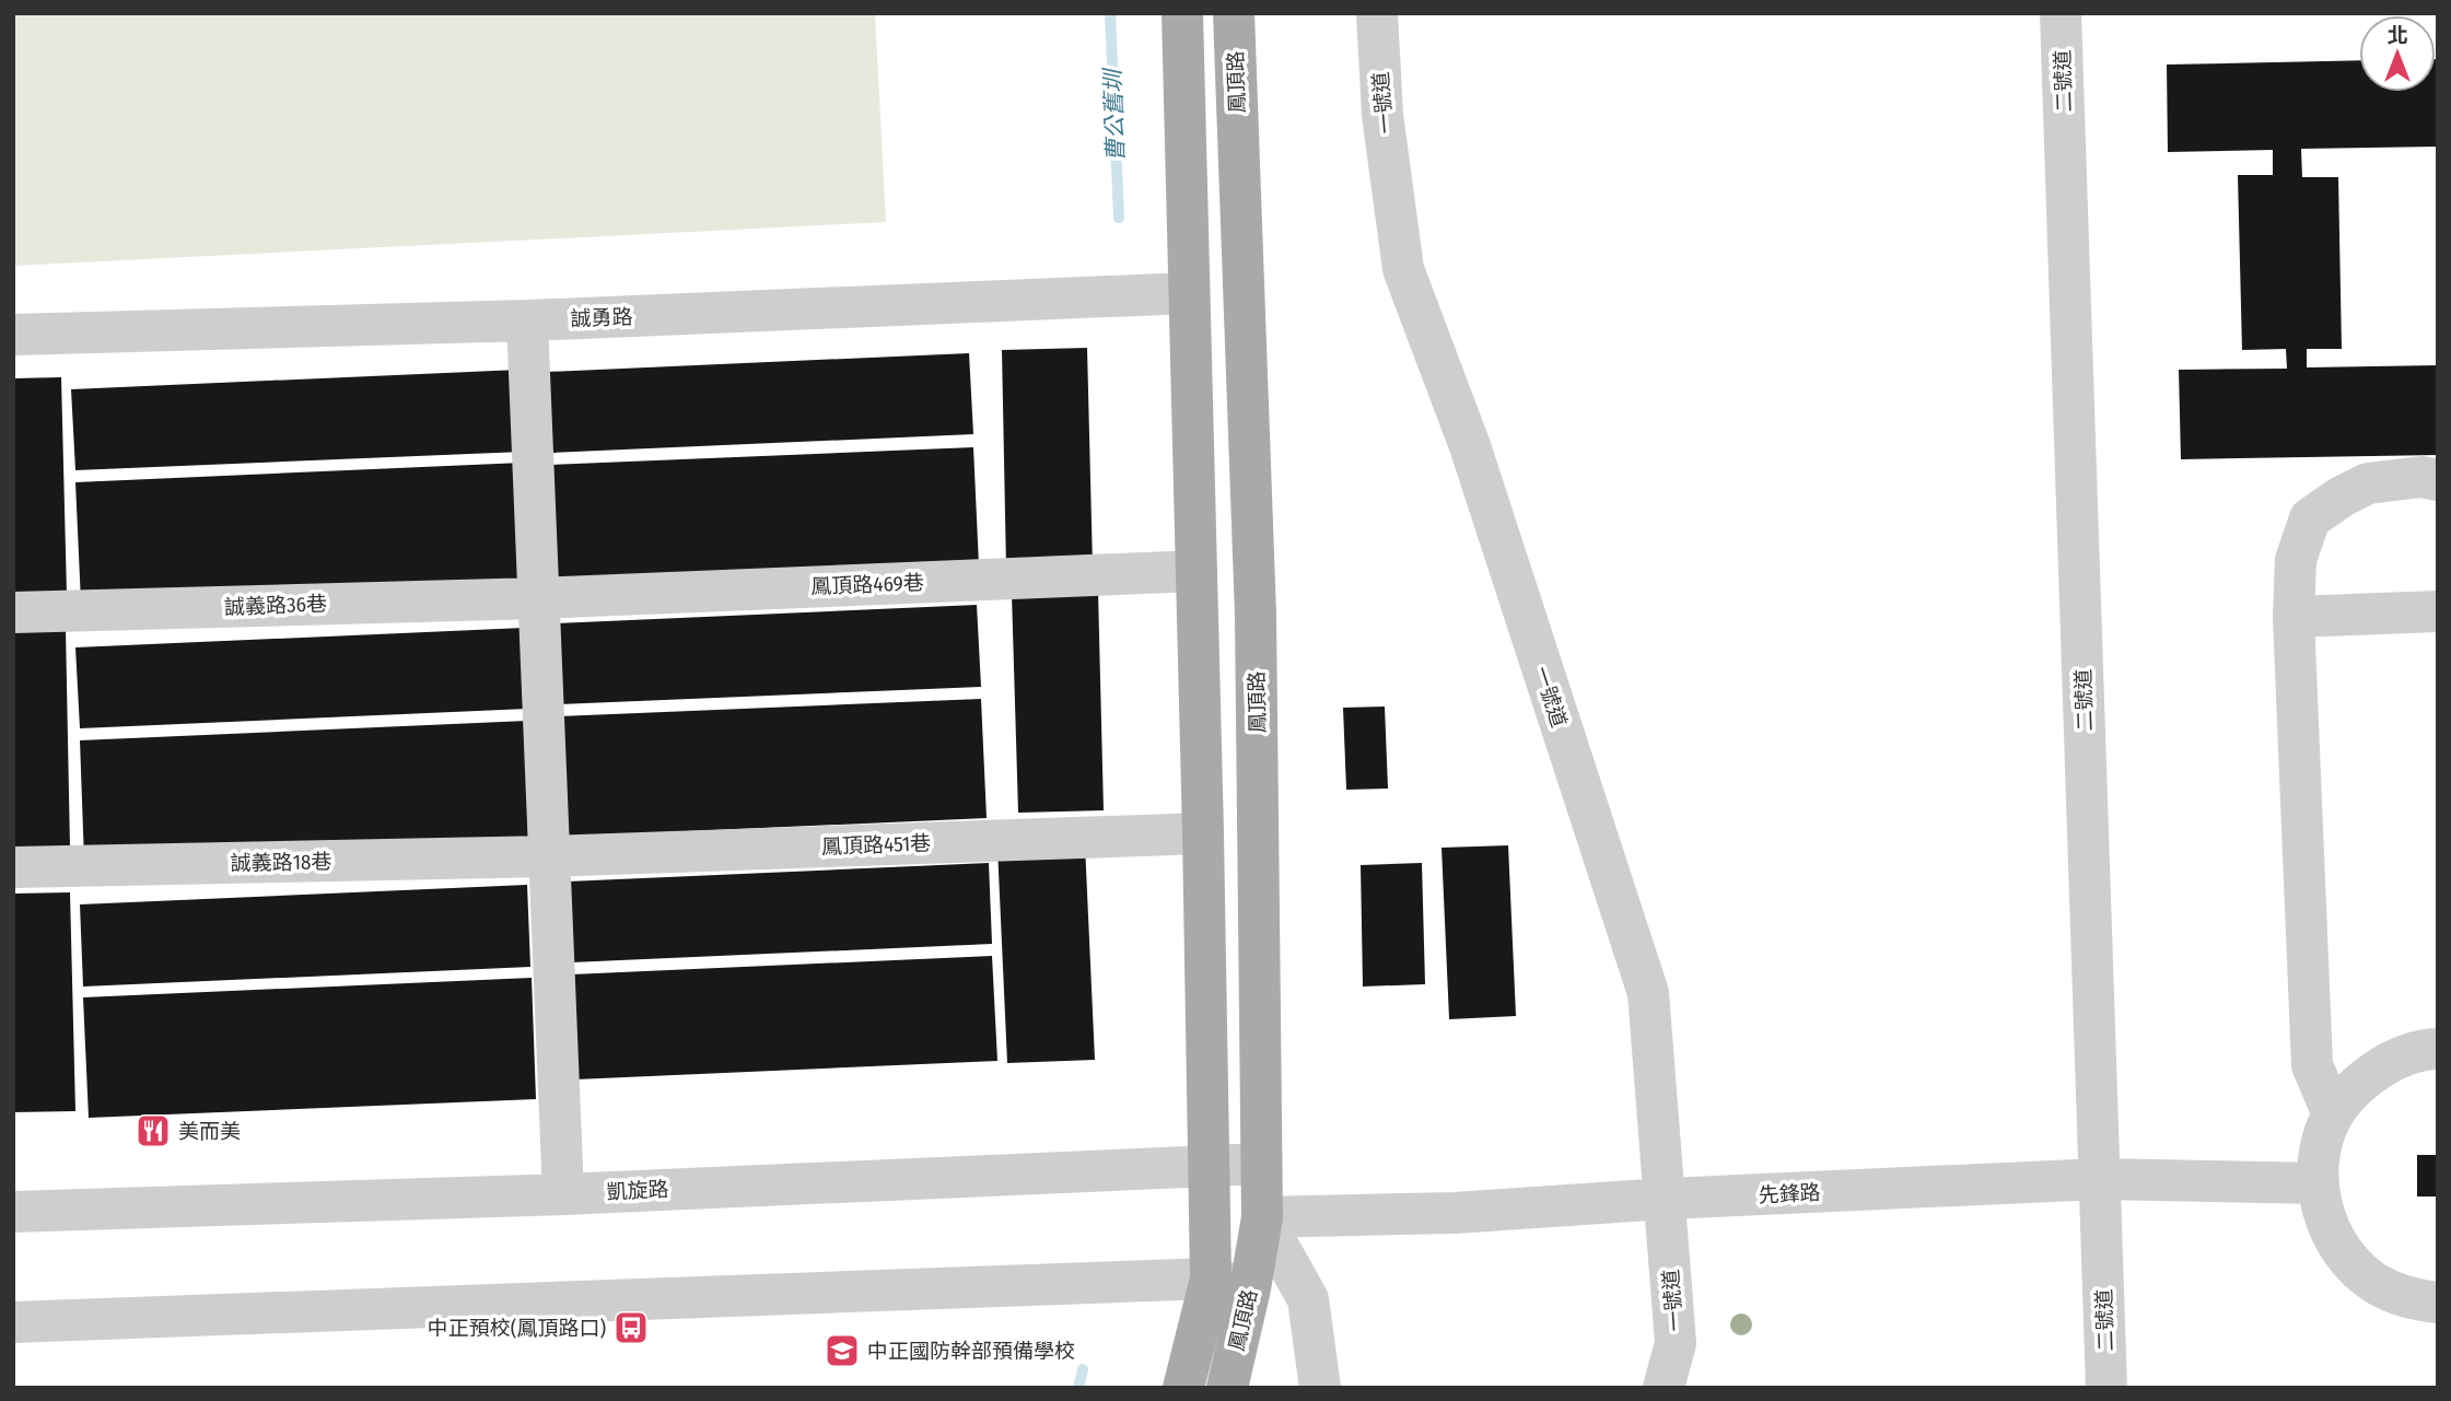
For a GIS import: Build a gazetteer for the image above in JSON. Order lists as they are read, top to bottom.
{
  "streets": {
    "main road": ["鳳頂路"],
    "street": [
      "二號道",
      "一號道",
      "誠勇路",
      "鳳頂路469巷",
      "誠義路36巷",
      "鳳頂路451巷",
      "誠義路18巷",
      "凱旋路",
      "先鋒路"
    ]
  },
  "crossings": [
    ["二號道", "先鋒路"],
    ["鳳頂路", "誠勇路"],
    ["鳳頂路", "鳳頂路469巷"],
    ["鳳頂路", "鳳頂路451巷"],
    ["鳳頂路", "凱旋路"],
    ["鳳頂路", "先鋒路"],
    ["一號道", "先鋒路"],
    ["鳳頂路469巷", "誠義路36巷"],
    ["鳳頂路451巷", "誠義路18巷"]
  ],
  "water": ["曹公舊圳"],
  "places": {
    "restaurant": ["美而美"],
    "bus stop": ["中正預校(鳳頂路口)"],
    "school or university": ["中正國防幹部預備學校"]
  },
  "north": "top"
}
